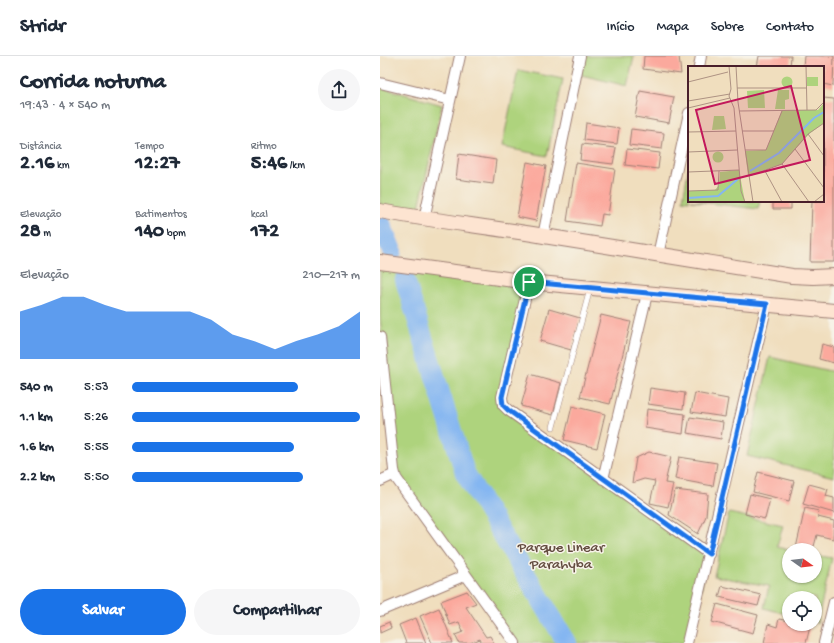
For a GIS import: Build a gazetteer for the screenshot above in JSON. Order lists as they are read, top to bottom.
{
  "parks": ["Parque Linear Parahyba"],
  "north": "right",
  "page": {
    "header": "Stridr",
    "nav": [
      "Início",
      "Mapa",
      "Sobre",
      "Contato"
    ],
    "heading": ["Corrida noturna", "19:43 · 4 × 540 m"],
    "stats": [
      ["Distância", "2.16 km"],
      ["Tempo", "12:27"],
      ["Ritmo", "5:46 /km"],
      ["Elevação", "28 m"],
      ["Batimentos", "140 bpm"],
      ["kcal", "172"]
    ],
    "chart": ["Elevação", "210–217 m"],
    "list": [
      {
        "name": "540 m",
        "note": "5:53"
      },
      {
        "name": "1.1 km",
        "note": "5:26"
      },
      {
        "name": "1.6 km",
        "note": "5:55"
      },
      {
        "name": "2.2 km",
        "note": "5:50"
      }
    ],
    "buttons": ["Salvar", "Compartilhar"]
  }
}
